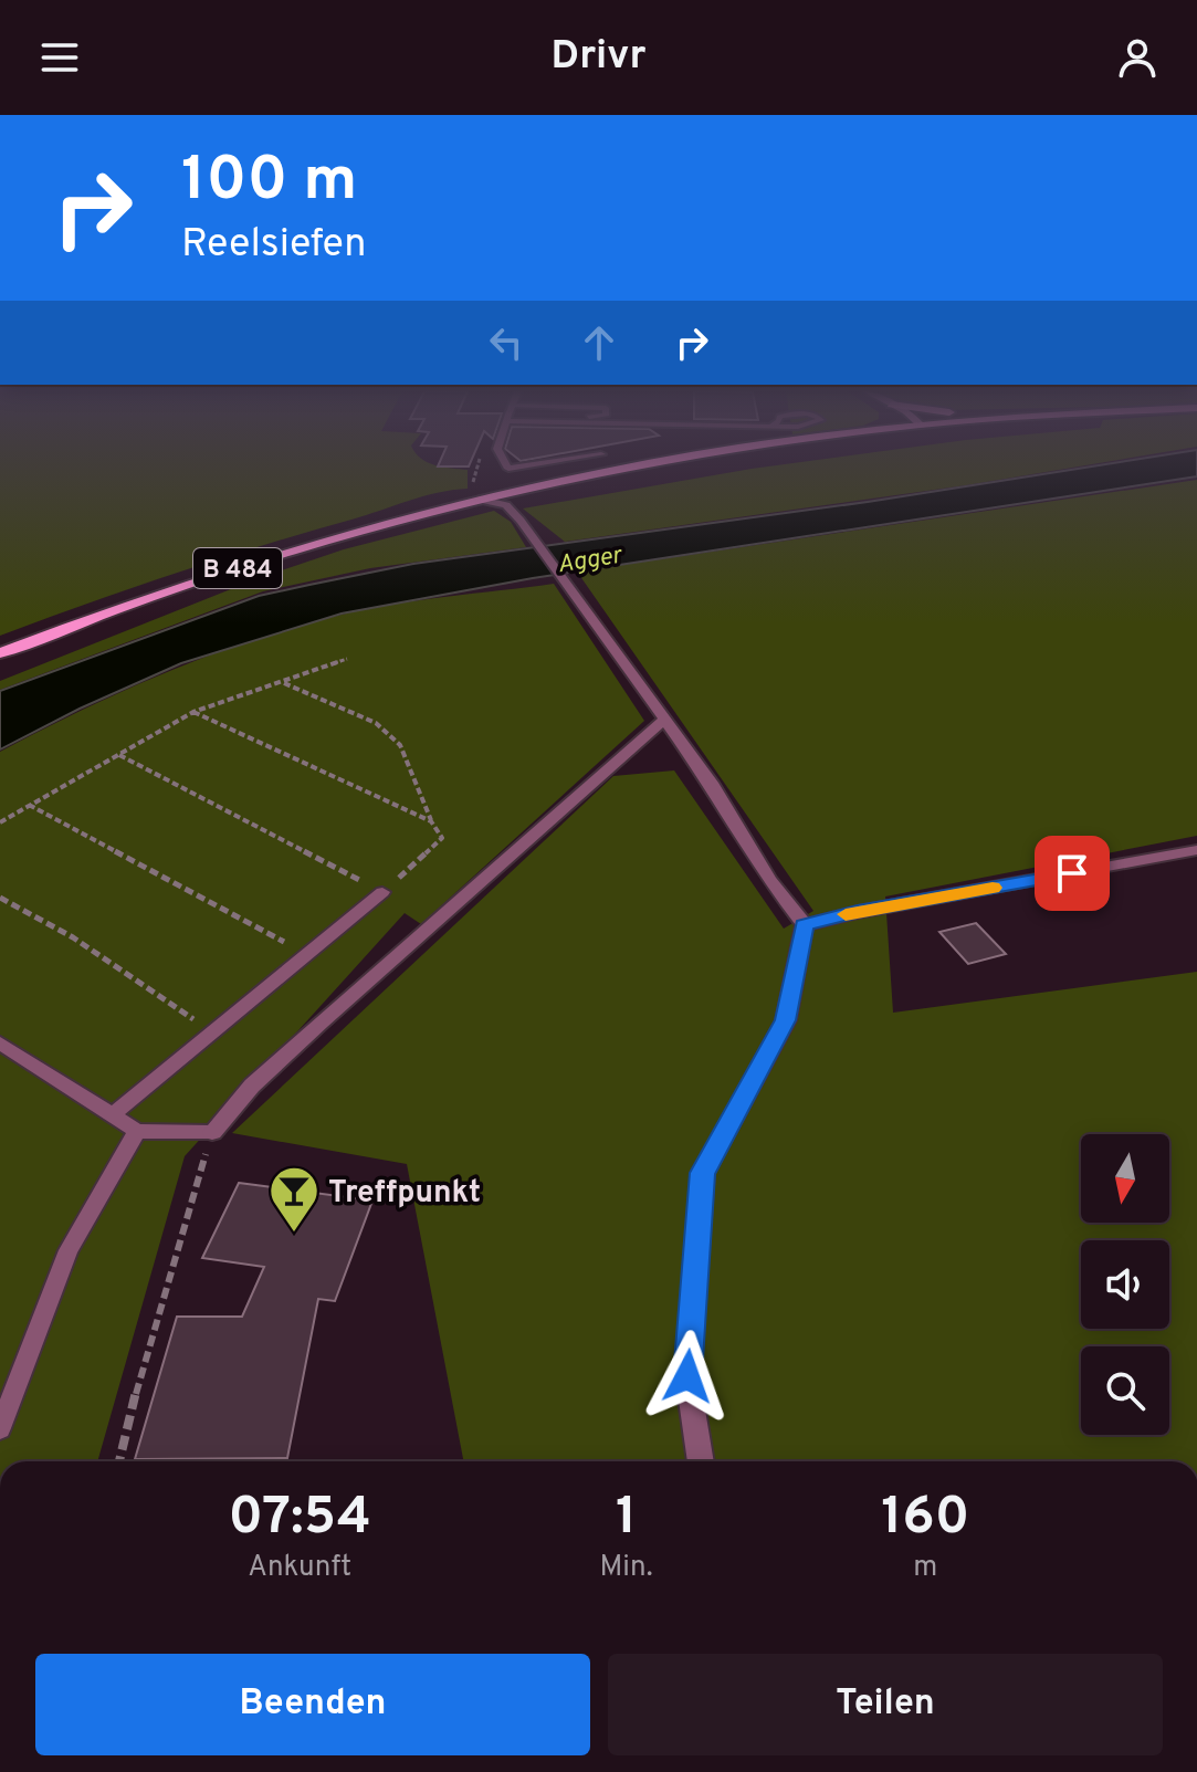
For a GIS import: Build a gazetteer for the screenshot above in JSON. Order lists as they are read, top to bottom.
{
  "streets": {
    "main road": ["B 484"]
  },
  "water": ["Agger"],
  "places": {
    "bar": ["Treffpunkt"]
  },
  "north": "bottom",
  "page": {
    "header": "Drivr",
    "turn": ["100 m", "Reelsiefen"],
    "eta": [
      "07:54",
      "Ankunft",
      "1",
      "Min.",
      "160",
      "m"
    ],
    "buttons": ["Beenden", "Teilen"]
  }
}
